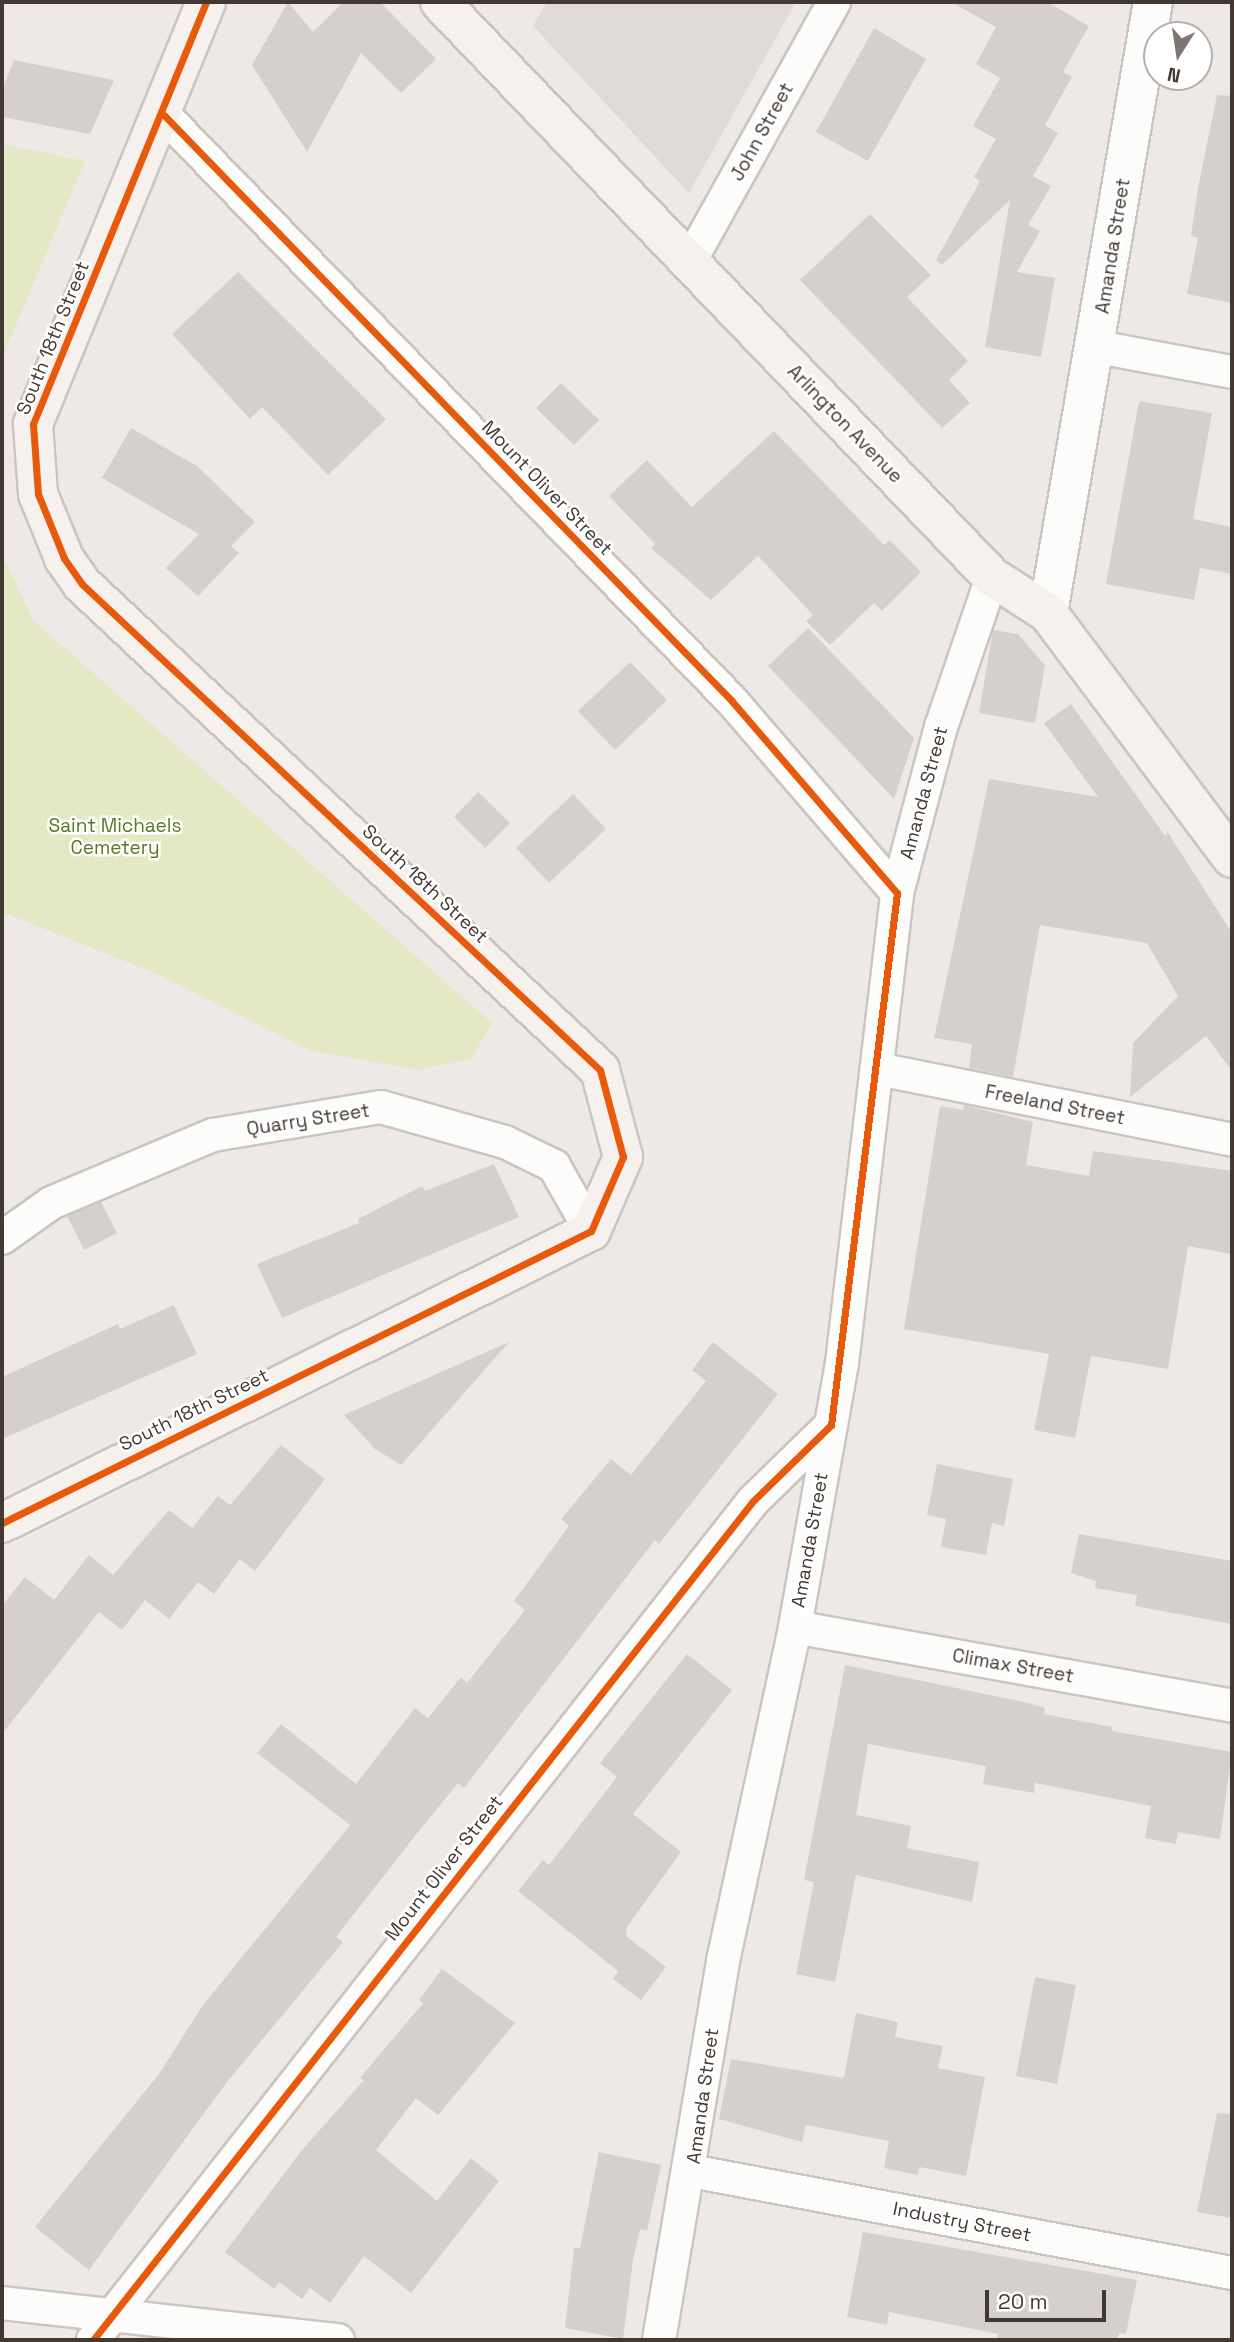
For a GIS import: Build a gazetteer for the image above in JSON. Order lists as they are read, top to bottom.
{
  "streets": {
    "main road": ["South 18th Street", "Arlington Avenue"],
    "street": [
      "John Street",
      "Amanda Street",
      "Mount Oliver Street",
      "Freeland Street",
      "Quarry Street",
      "Climax Street",
      "Industry Street"
    ]
  },
  "crossings": [
    ["John Street", "Arlington Avenue"],
    ["Amanda Street", "Arlington Avenue"],
    ["Amanda Street", "Mount Oliver Street"],
    ["Amanda Street", "Freeland Street"],
    ["Amanda Street", "Climax Street"],
    ["Amanda Street", "Industry Street"],
    ["South 18th Street", "Mount Oliver Street"],
    ["South 18th Street", "Quarry Street"]
  ],
  "parks": ["Saint Michaels Cemetery"],
  "scale_bar": "20 m",
  "north": "bottom"
}
